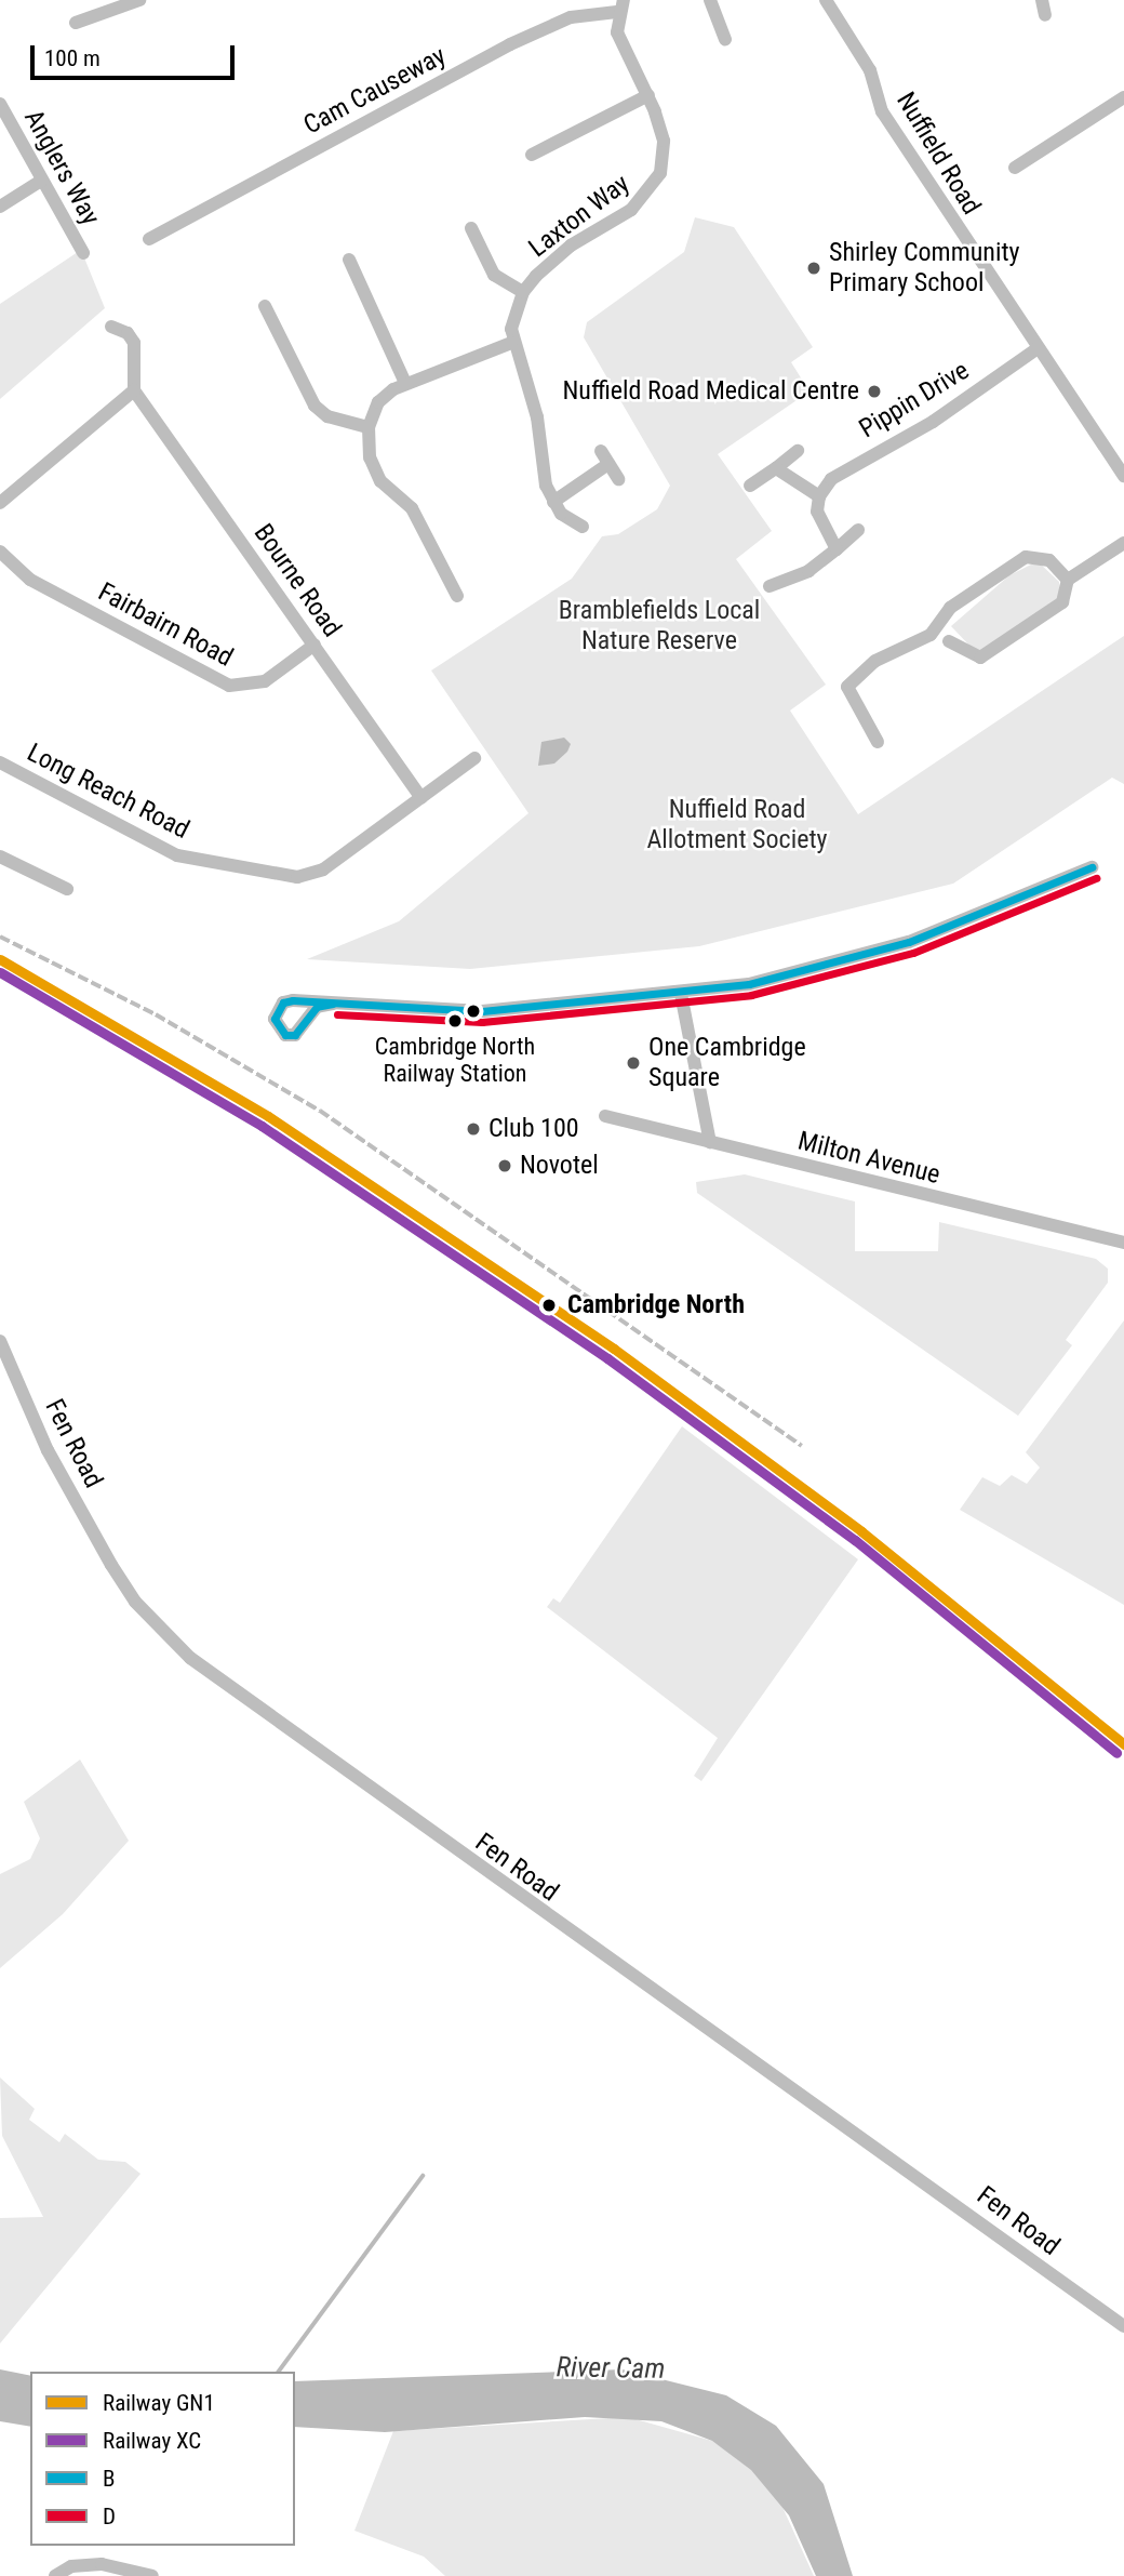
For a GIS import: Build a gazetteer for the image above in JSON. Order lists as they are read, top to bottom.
{
  "streets": {
    "street": [
      "Cam Causeway",
      "Nuffield Road",
      "Anglers Way",
      "Laxton Way",
      "Pippin Drive",
      "Bourne Road",
      "Fairbairn Road",
      "Long Reach Road",
      "Milton Avenue",
      "Fen Road"
    ]
  },
  "crossings": [
    ["Cam Causeway", "Laxton Way"],
    ["Nuffield Road", "Pippin Drive"],
    ["Bourne Road", "Fairbairn Road"],
    ["Bourne Road", "Long Reach Road"]
  ],
  "water": ["River Cam"],
  "parks": ["Bramblefields Local Nature Reserve", "Nuffield Road Allotment Society"],
  "places": [
    "Shirley Community Primary School",
    "Nuffield Road Medical Centre",
    "Cambridge North Railway Station",
    "One Cambridge Square",
    "Club 100",
    "Novotel",
    "Cambridge North"
  ],
  "lines": [
    "transit line B",
    "transit line D",
    "rail line GN1",
    "rail line XC"
  ],
  "legend": [
    "Railway GN1",
    "Railway XC",
    "B",
    "D"
  ],
  "scale_bar": "100 m"
}
